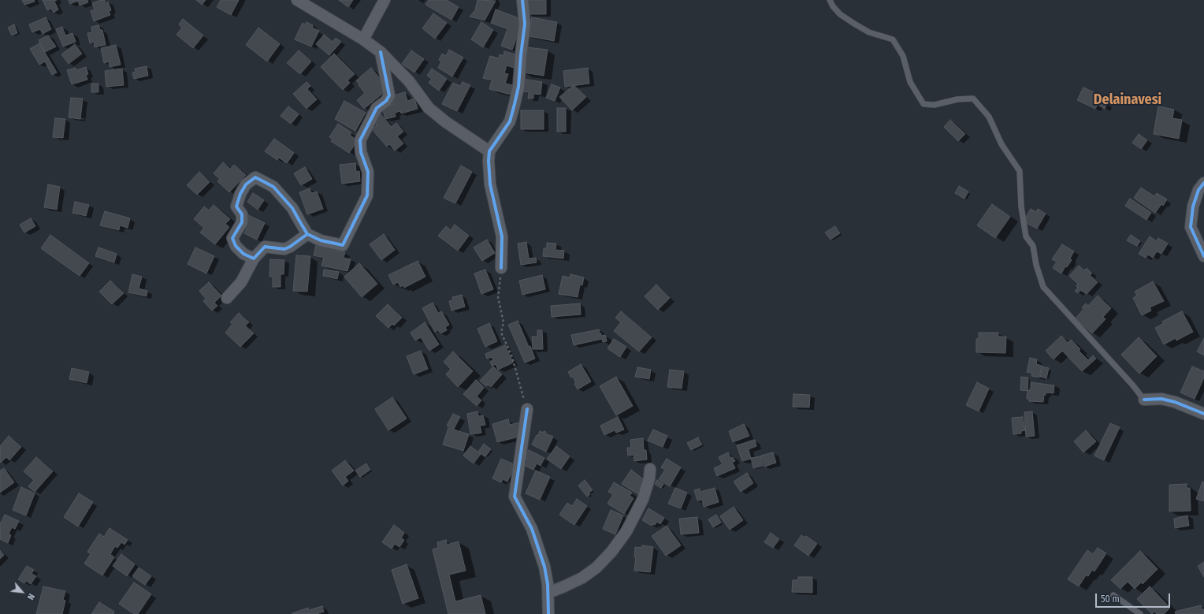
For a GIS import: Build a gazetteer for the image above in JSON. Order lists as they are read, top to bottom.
{
  "districts": ["Delainavesi"],
  "scale_bar": "50 m",
  "north": "bottom right"
}
